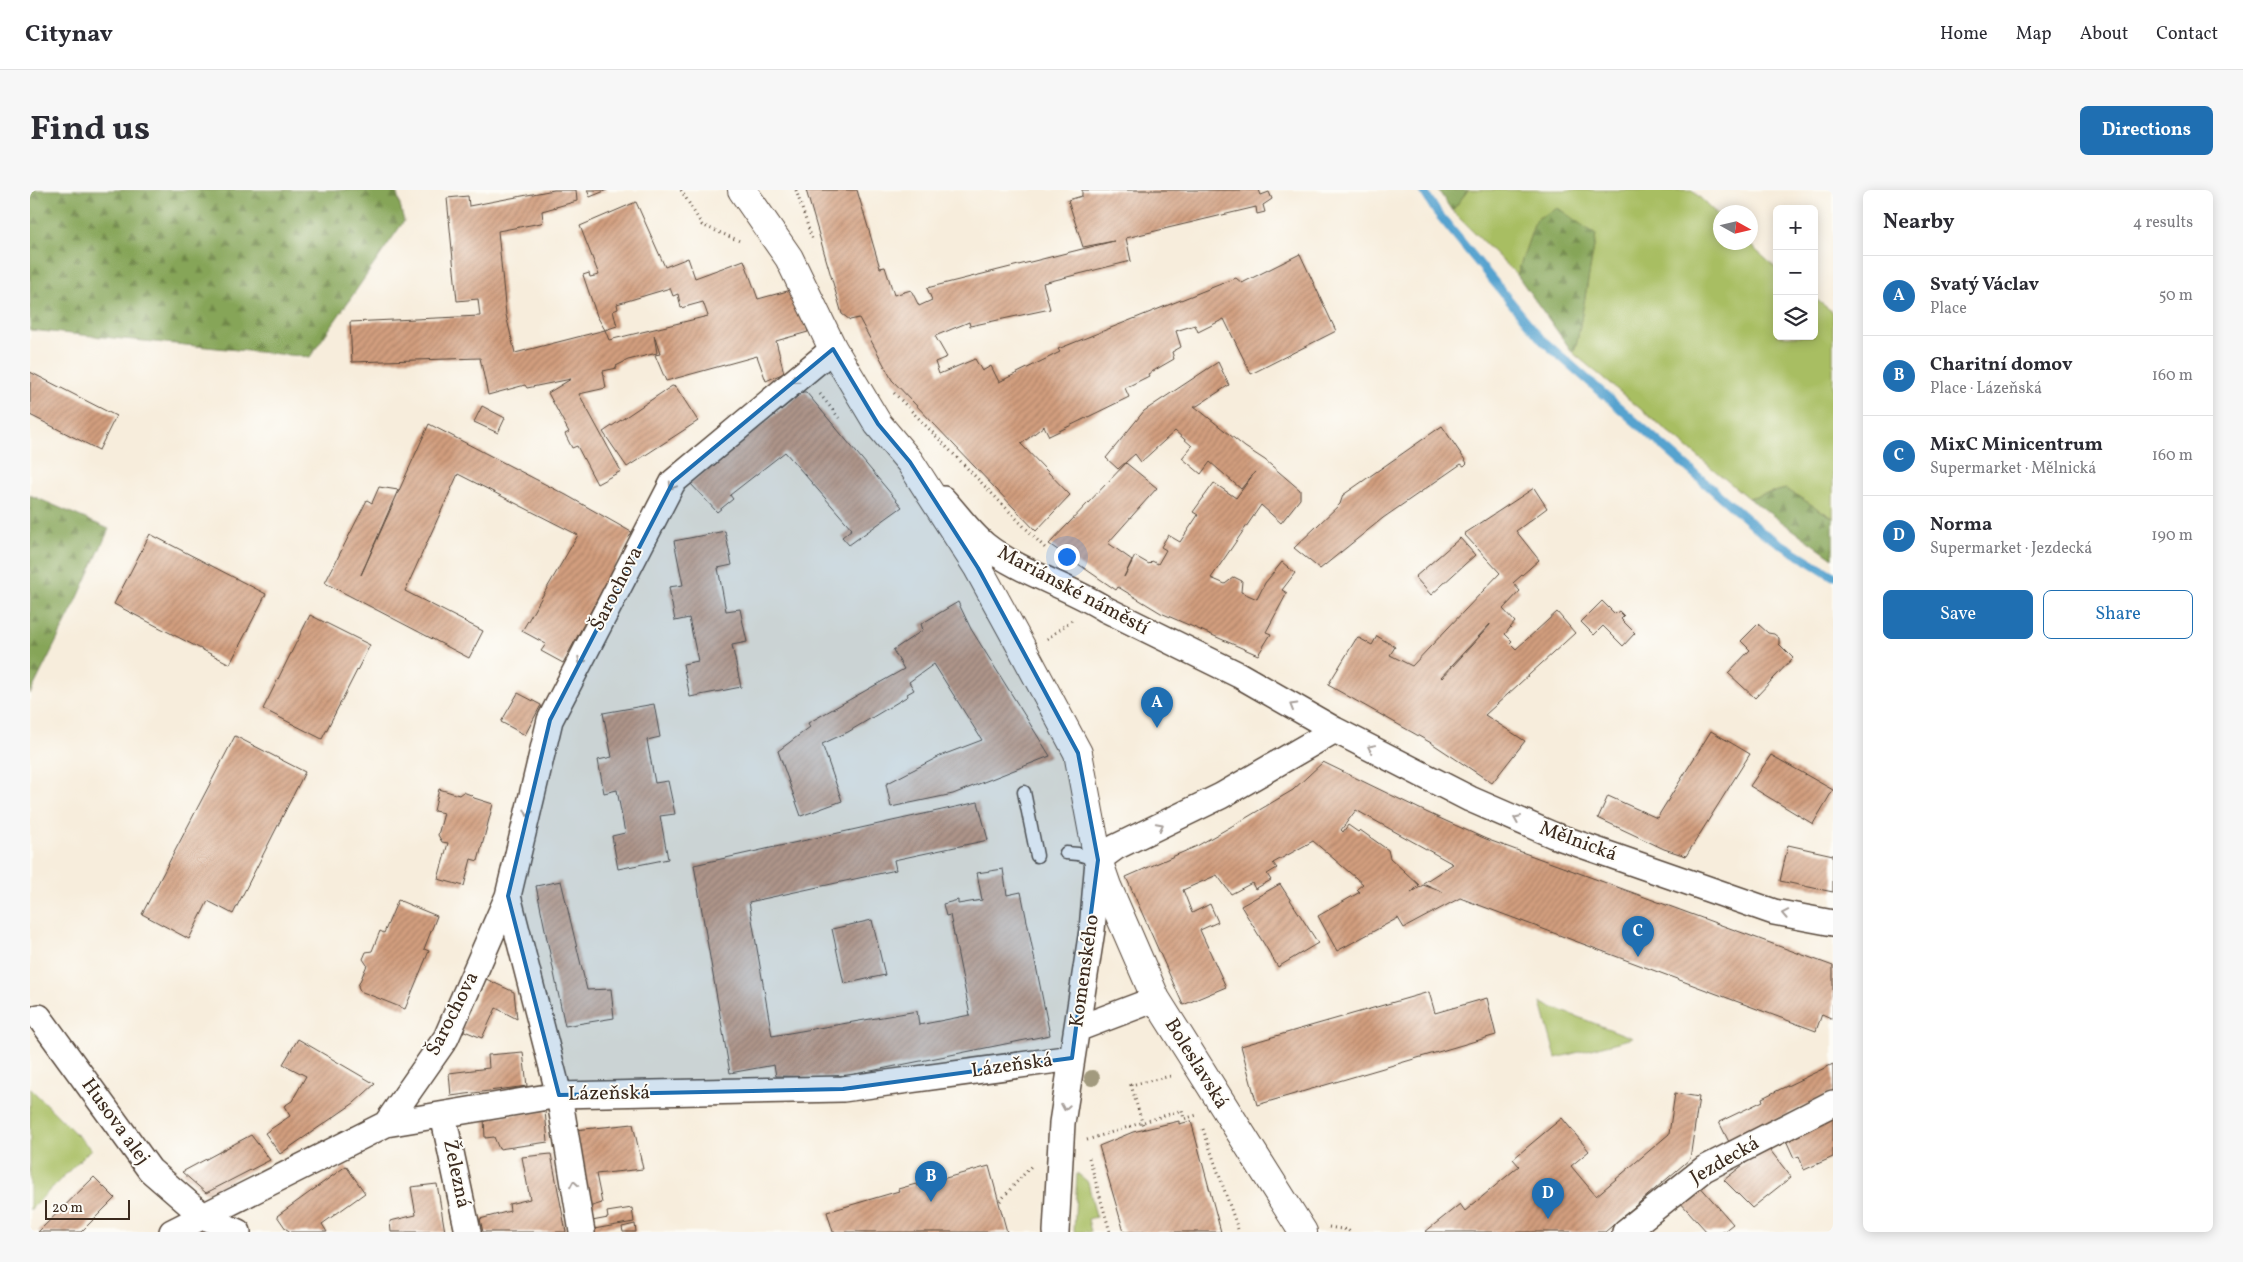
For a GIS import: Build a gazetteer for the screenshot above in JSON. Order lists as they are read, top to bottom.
{
  "streets": {
    "main road": ["Mariánské náměstí", "Boleslavská"],
    "street": [
      "Šarochova",
      "Mělnická",
      "Komenského",
      "Lázeňská",
      "Husova alej",
      "Jezdecká",
      "Železná"
    ]
  },
  "crossings": [
    ["Šarochova", "Lázeňská"],
    ["Mariánské náměstí", "Mělnická"],
    ["Mariánské náměstí", "Komenského"],
    ["Mariánské náměstí", "Boleslavská"],
    ["Komenského", "Lázeňská"],
    ["Lázeňská", "Husova alej"],
    ["Lázeňská", "Železná"]
  ],
  "one_way": ["Mariánské náměstí", "Mělnická", "Komenského"],
  "scale_bar": "20 m",
  "north": "right",
  "page": {
    "header": "Citynav",
    "nav": [
      "Home",
      "Map",
      "About",
      "Contact"
    ],
    "title": "Find us",
    "buttons": [
      "Directions",
      ["Save", "Share"]
    ],
    "heading": ["Nearby", "4 results"],
    "map_buttons": ["+", "−"],
    "list": [
      {
        "mark": "A",
        "name": "Svatý Václav",
        "note": "Place",
        "value": "50 m"
      },
      {
        "mark": "B",
        "name": "Charitní domov",
        "note": "Place · Lázeňská",
        "value": "160 m"
      },
      {
        "mark": "C",
        "name": "MixC Minicentrum",
        "note": "Supermarket · Mělnická",
        "value": "160 m"
      },
      {
        "mark": "D",
        "name": "Norma",
        "note": "Supermarket · Jezdecká",
        "value": "190 m"
      }
    ],
    "pins": [
      "A",
      "C",
      "B",
      "D"
    ],
    "scale": "20 m"
  }
}
